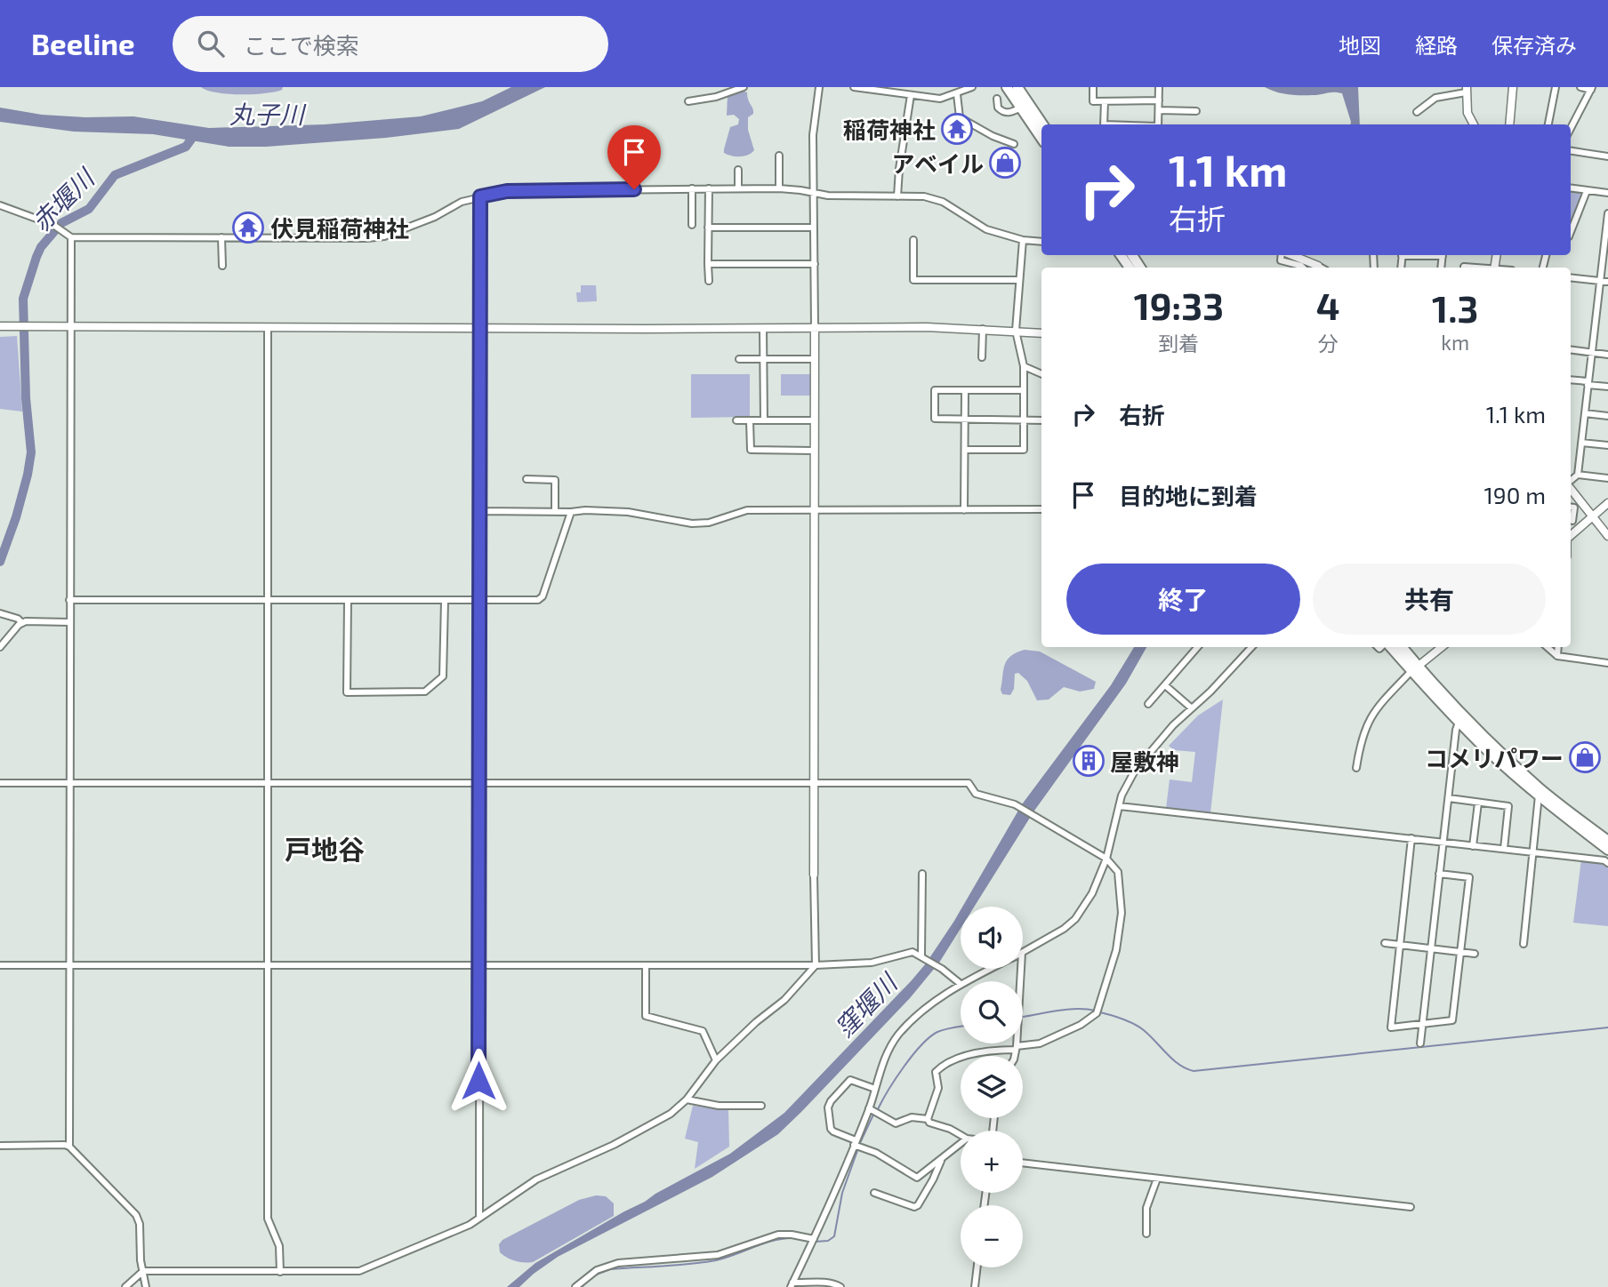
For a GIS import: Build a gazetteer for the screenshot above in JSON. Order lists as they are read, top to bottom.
{
  "districts": ["戸地谷"],
  "water": ["丸子川", "赤堰川", "窪堰川"],
  "places": {
    "temple": ["稲荷神社", "伏見稲荷神社"],
    "shop": ["アベイル", "コメリパワー"],
    "building": ["屋敷神"]
  },
  "page": {
    "header": "Beeline",
    "search": "ここで検索",
    "nav": ["地図", "経路", "保存済み"],
    "turn": ["1.1 km", "右折"],
    "eta": [
      "19:33",
      "到着",
      "4",
      "分",
      "1.3",
      "km"
    ],
    "list": [
      {
        "name": "右折",
        "value": "1.1 km"
      },
      {
        "name": "目的地に到着",
        "value": "190 m"
      }
    ],
    "buttons": ["終了", "共有"],
    "map_buttons": ["+", "−"]
  }
}
